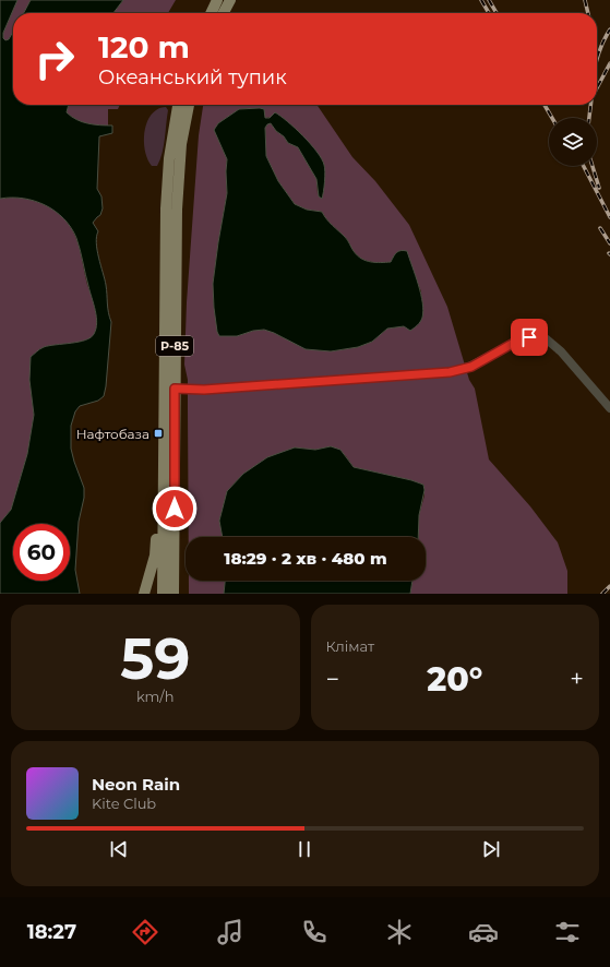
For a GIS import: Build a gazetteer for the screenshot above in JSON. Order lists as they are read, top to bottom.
{
  "streets": {
    "main road": ["Р-85"]
  },
  "places": {
    "transit": ["Нафтобаза"]
  },
  "page": {
    "turn": ["120 m", "Океанський тупик"],
    "limit": "60",
    "trip": "18:29 · 2 хв · 480 m",
    "tile": [
      ["59", "km/h"],
      "Клімат"
    ],
    "heat": ["−", "20°", "+"],
    "song": ["Neon Rain", "Kite Club"],
    "tabs": "18:27"
  }
}
